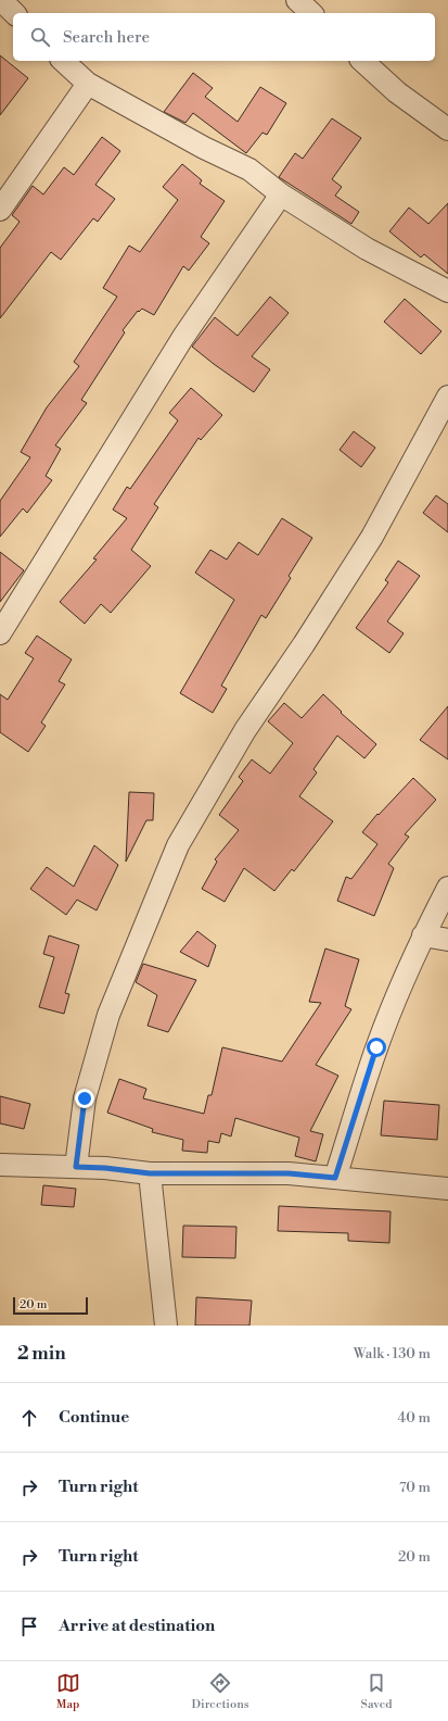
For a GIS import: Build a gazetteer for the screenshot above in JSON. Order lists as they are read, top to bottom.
{
  "scale_bar": "20 m",
  "page": {
    "search": "Search here",
    "scale": "20 m",
    "heading": ["2 min", "Walk · 130 m"],
    "list": [
      ["Continue", "40 m"],
      ["Turn right", "70 m"],
      ["Turn right", "20 m"],
      "Arrive at destination"
    ],
    "nav": ["Map", "Directions", "Saved"]
  }
}
